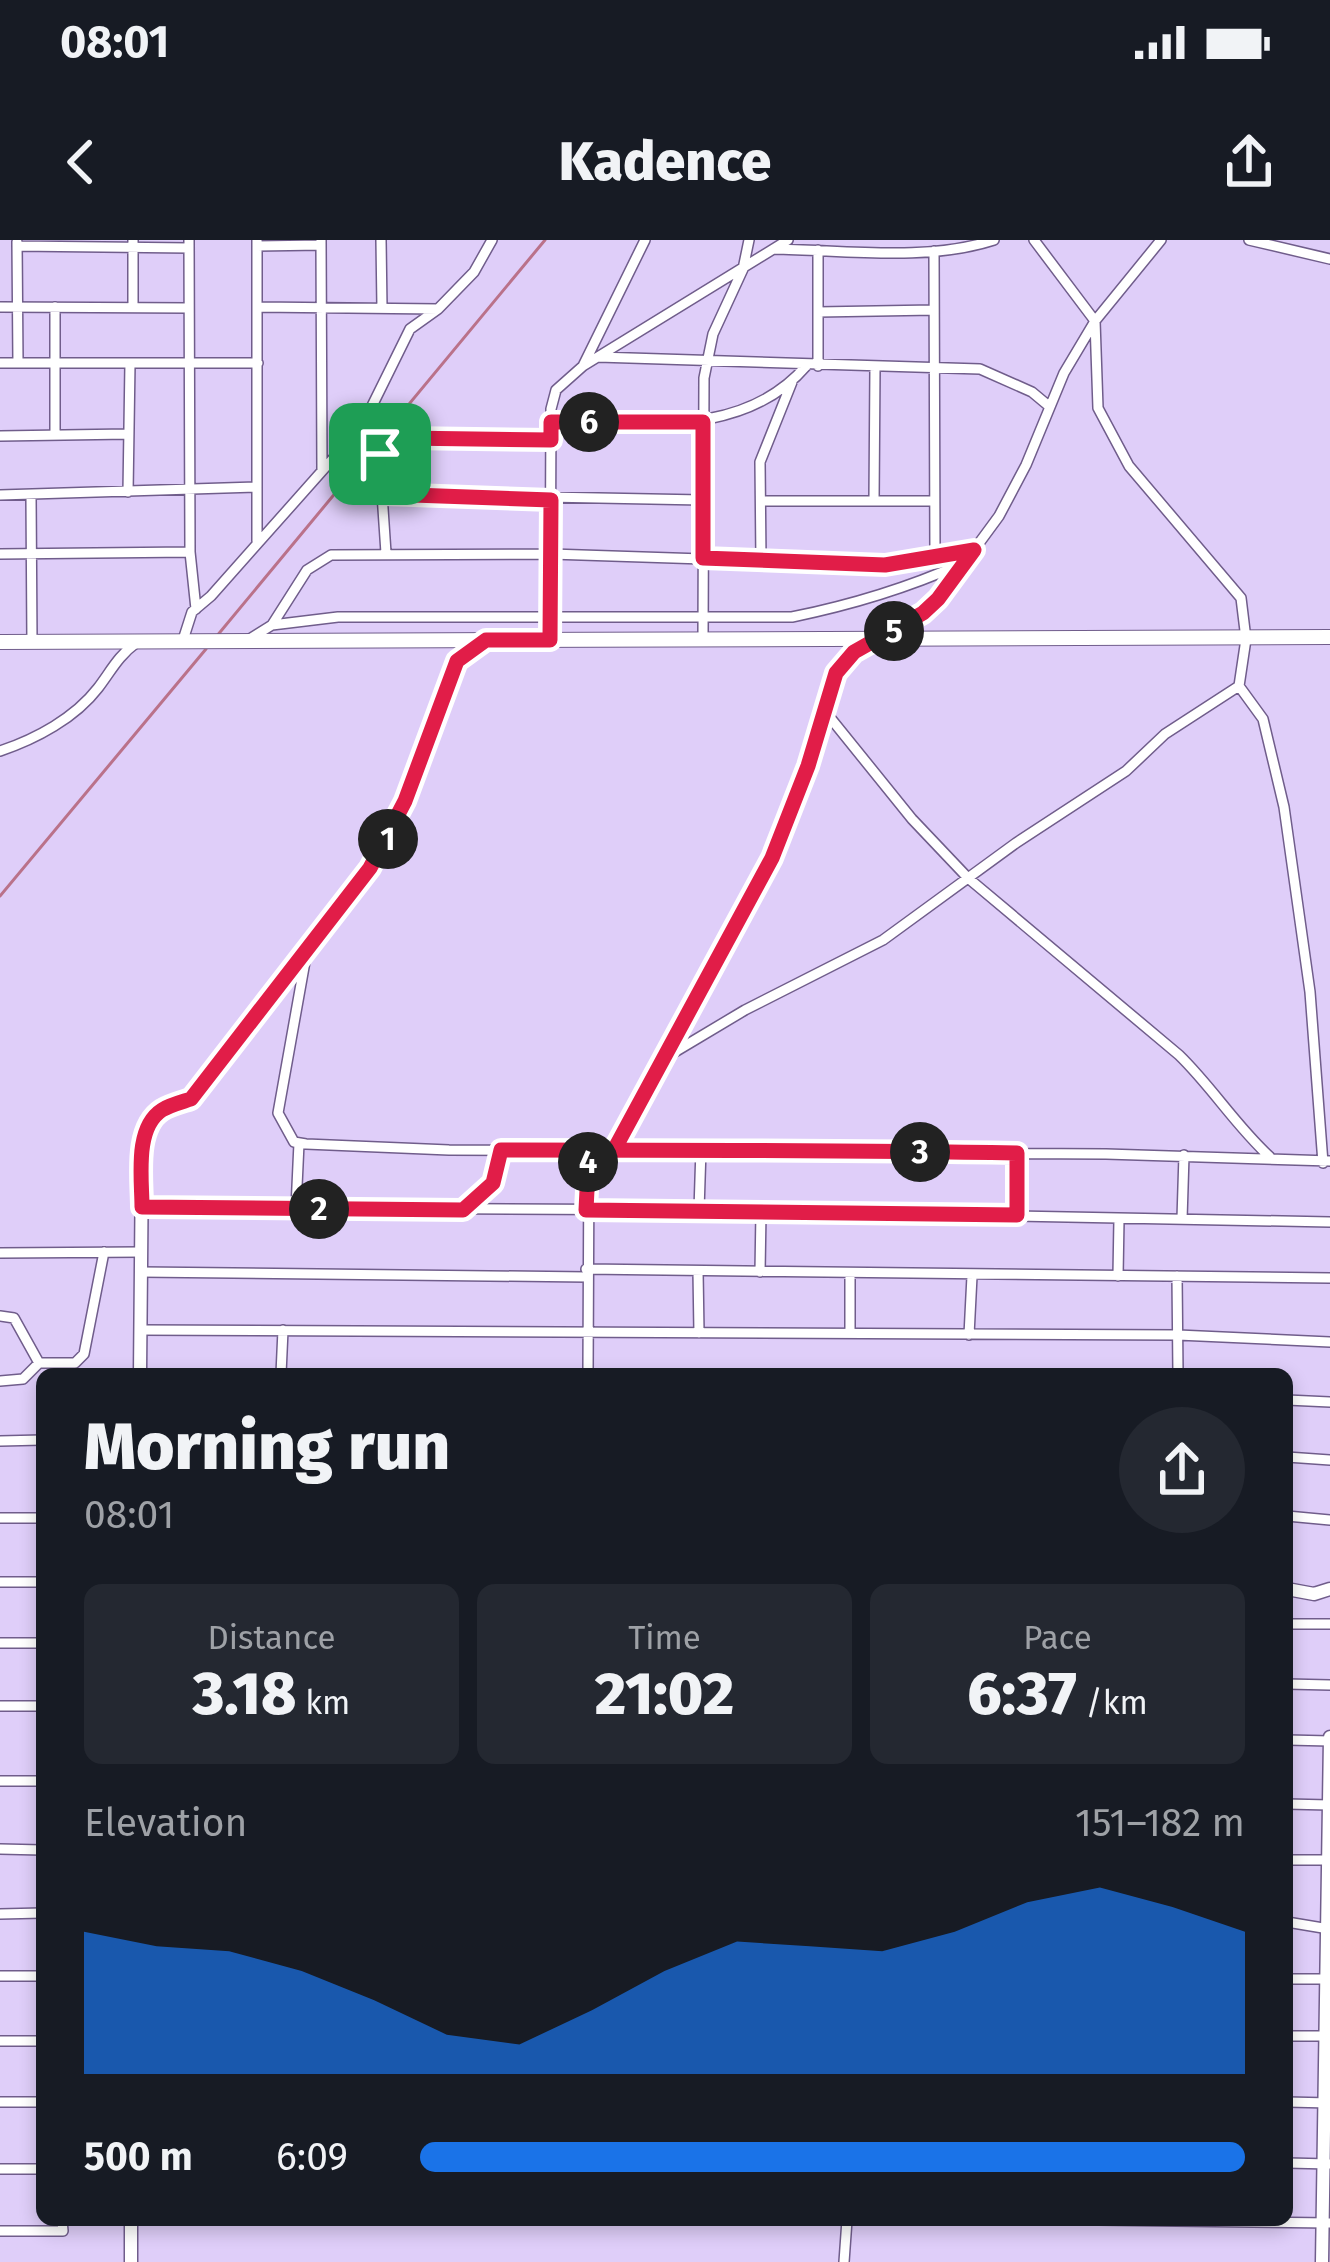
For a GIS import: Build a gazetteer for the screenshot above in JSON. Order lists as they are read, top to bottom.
{
  "page": {
    "status": "08:01",
    "header": "Kadence",
    "pins": [
      "6",
      "5",
      "1",
      "3",
      "4",
      "2"
    ],
    "heading": ["Morning run", "08:01"],
    "stats": [
      ["Distance", "3.18 km"],
      ["Time", "21:02"],
      ["Pace", "6:37 /km"]
    ],
    "chart": ["Elevation", "151–182 m"],
    "list": [
      {
        "name": "500 m",
        "note": "6:09"
      }
    ]
  }
}
